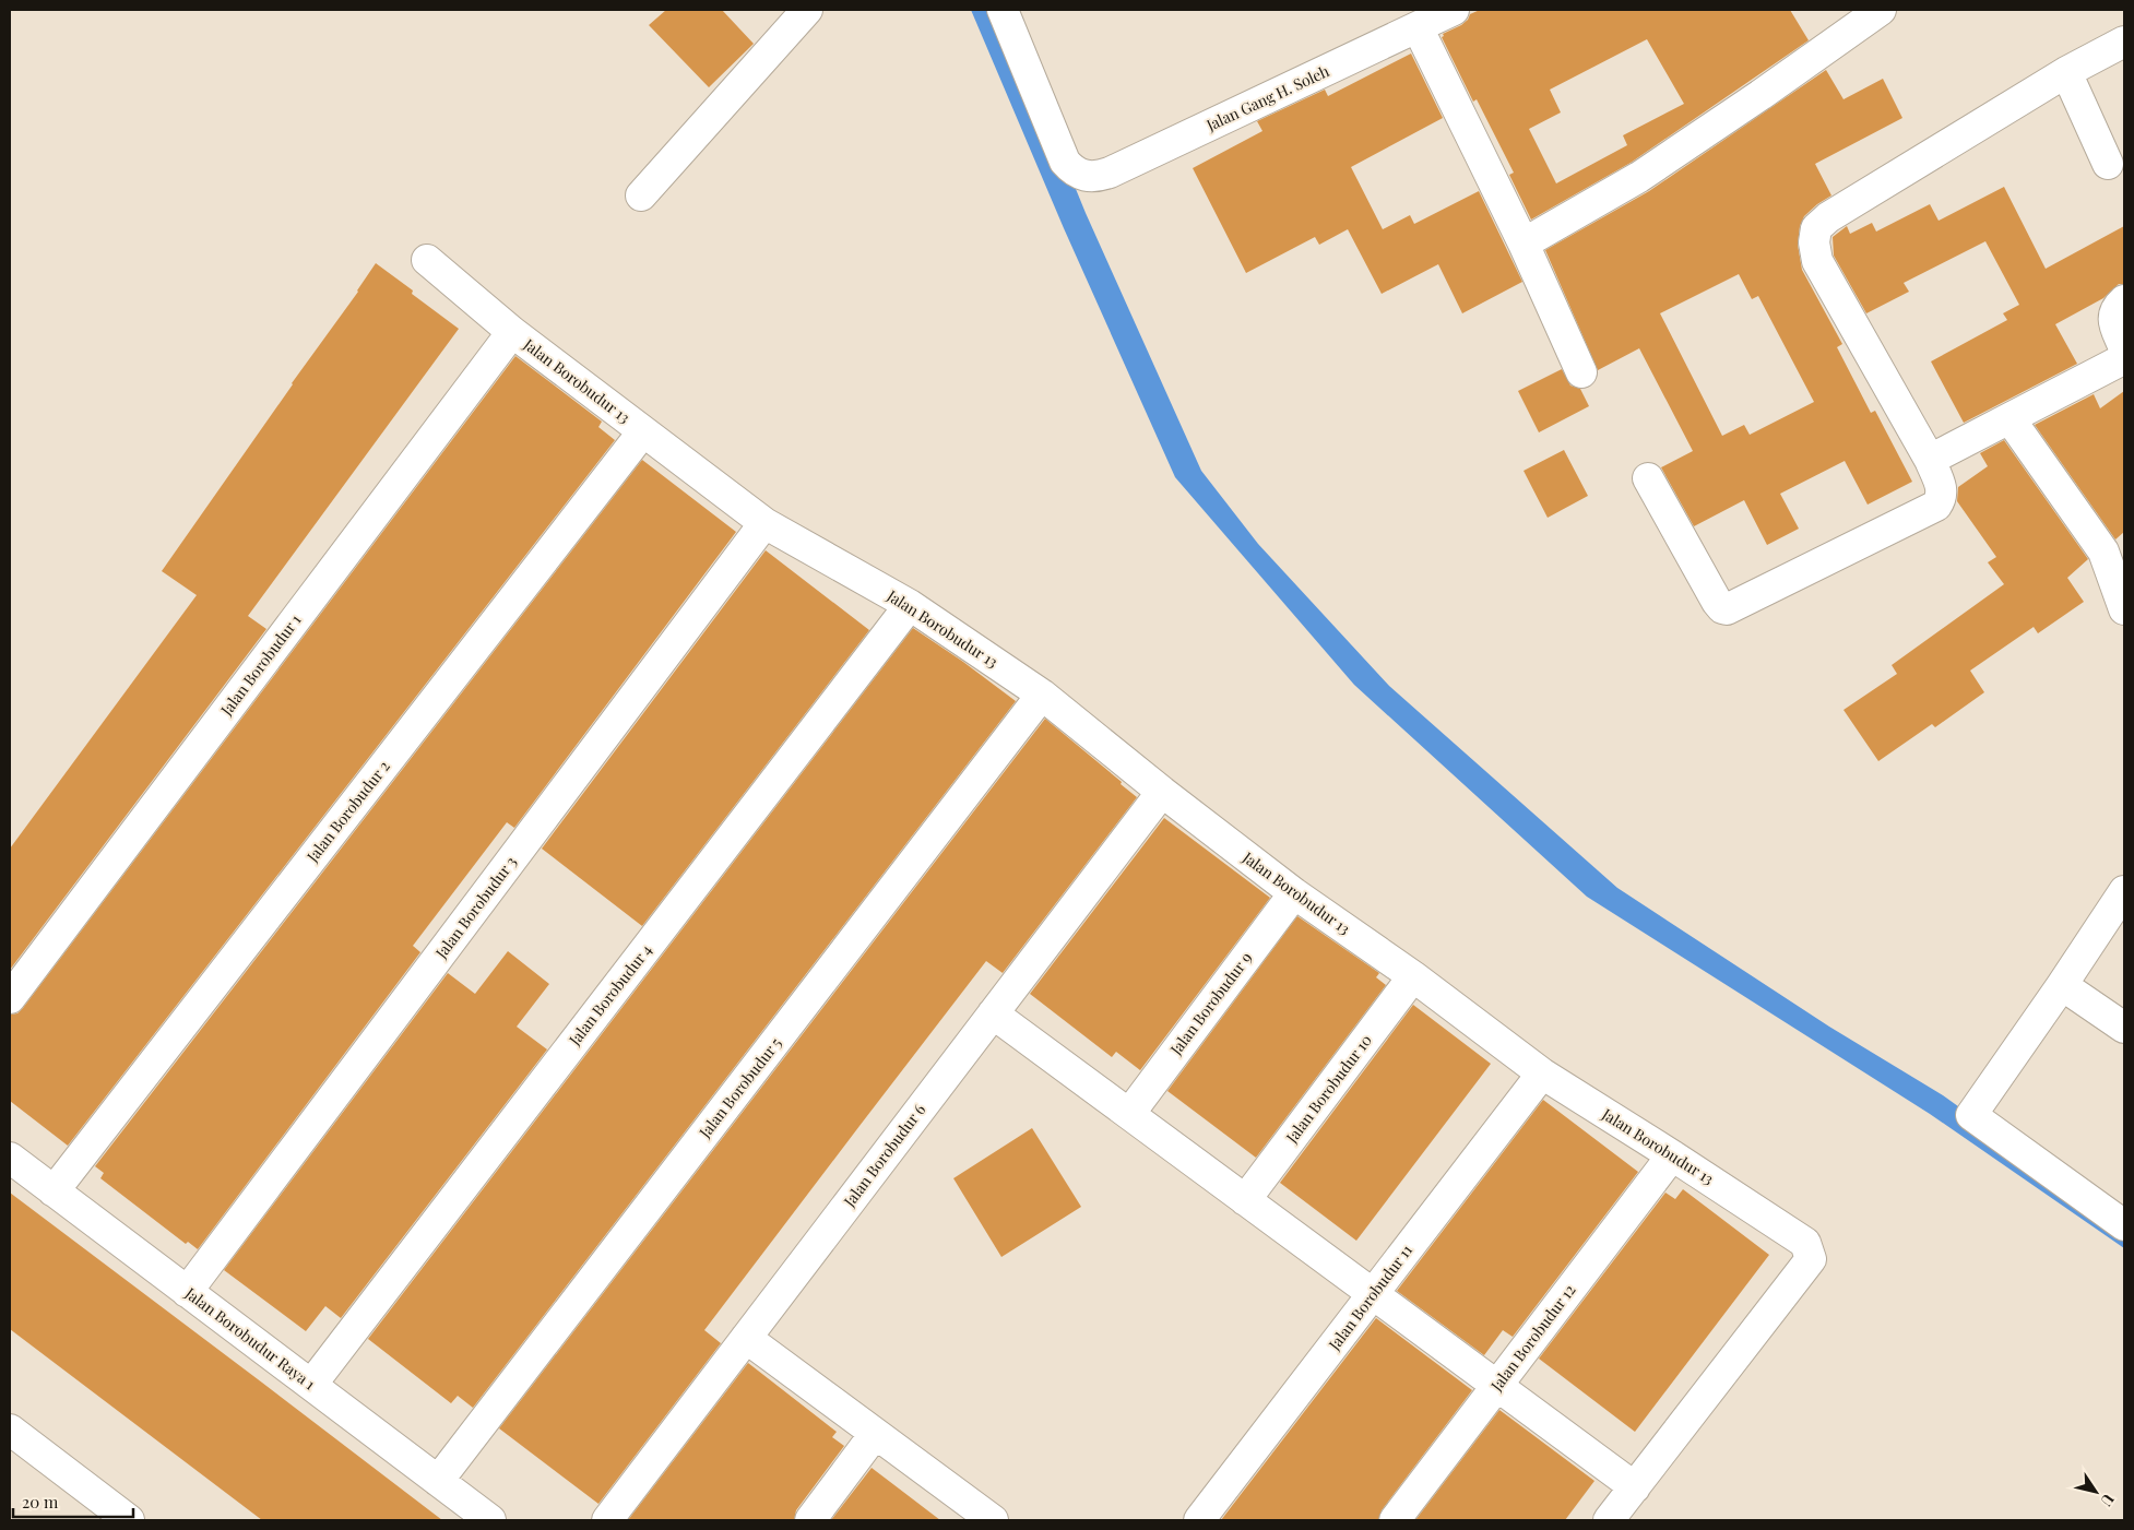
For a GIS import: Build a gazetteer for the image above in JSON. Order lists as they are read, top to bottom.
{
  "streets": {
    "street": [
      "Jalan Gang H. Soleh",
      "Jalan Borobudur 13",
      "Jalan Borobudur 1",
      "Jalan Borobudur 2",
      "Jalan Borobudur 3",
      "Jalan Borobudur 4",
      "Jalan Borobudur 9",
      "Jalan Borobudur 5",
      "Jalan Borobudur 10",
      "Jalan Borobudur 6",
      "Jalan Borobudur 11",
      "Jalan Borobudur 12",
      "Jalan Borobudur Raya 1"
    ]
  },
  "crossings": [
    ["Jalan Borobudur 13", "Jalan Borobudur 1"],
    ["Jalan Borobudur 13", "Jalan Borobudur 2"],
    ["Jalan Borobudur 13", "Jalan Borobudur 3"],
    ["Jalan Borobudur 13", "Jalan Borobudur 4"],
    ["Jalan Borobudur 13", "Jalan Borobudur 9"],
    ["Jalan Borobudur 13", "Jalan Borobudur 5"],
    ["Jalan Borobudur 13", "Jalan Borobudur 10"],
    ["Jalan Borobudur 13", "Jalan Borobudur 6"],
    ["Jalan Borobudur 13", "Jalan Borobudur 11"],
    ["Jalan Borobudur 13", "Jalan Borobudur 12"],
    ["Jalan Borobudur 2", "Jalan Borobudur Raya 1"],
    ["Jalan Borobudur 3", "Jalan Borobudur Raya 1"],
    ["Jalan Borobudur 4", "Jalan Borobudur Raya 1"],
    ["Jalan Borobudur 5", "Jalan Borobudur Raya 1"]
  ],
  "scale_bar": "20 m",
  "north": "bottom right"
}
